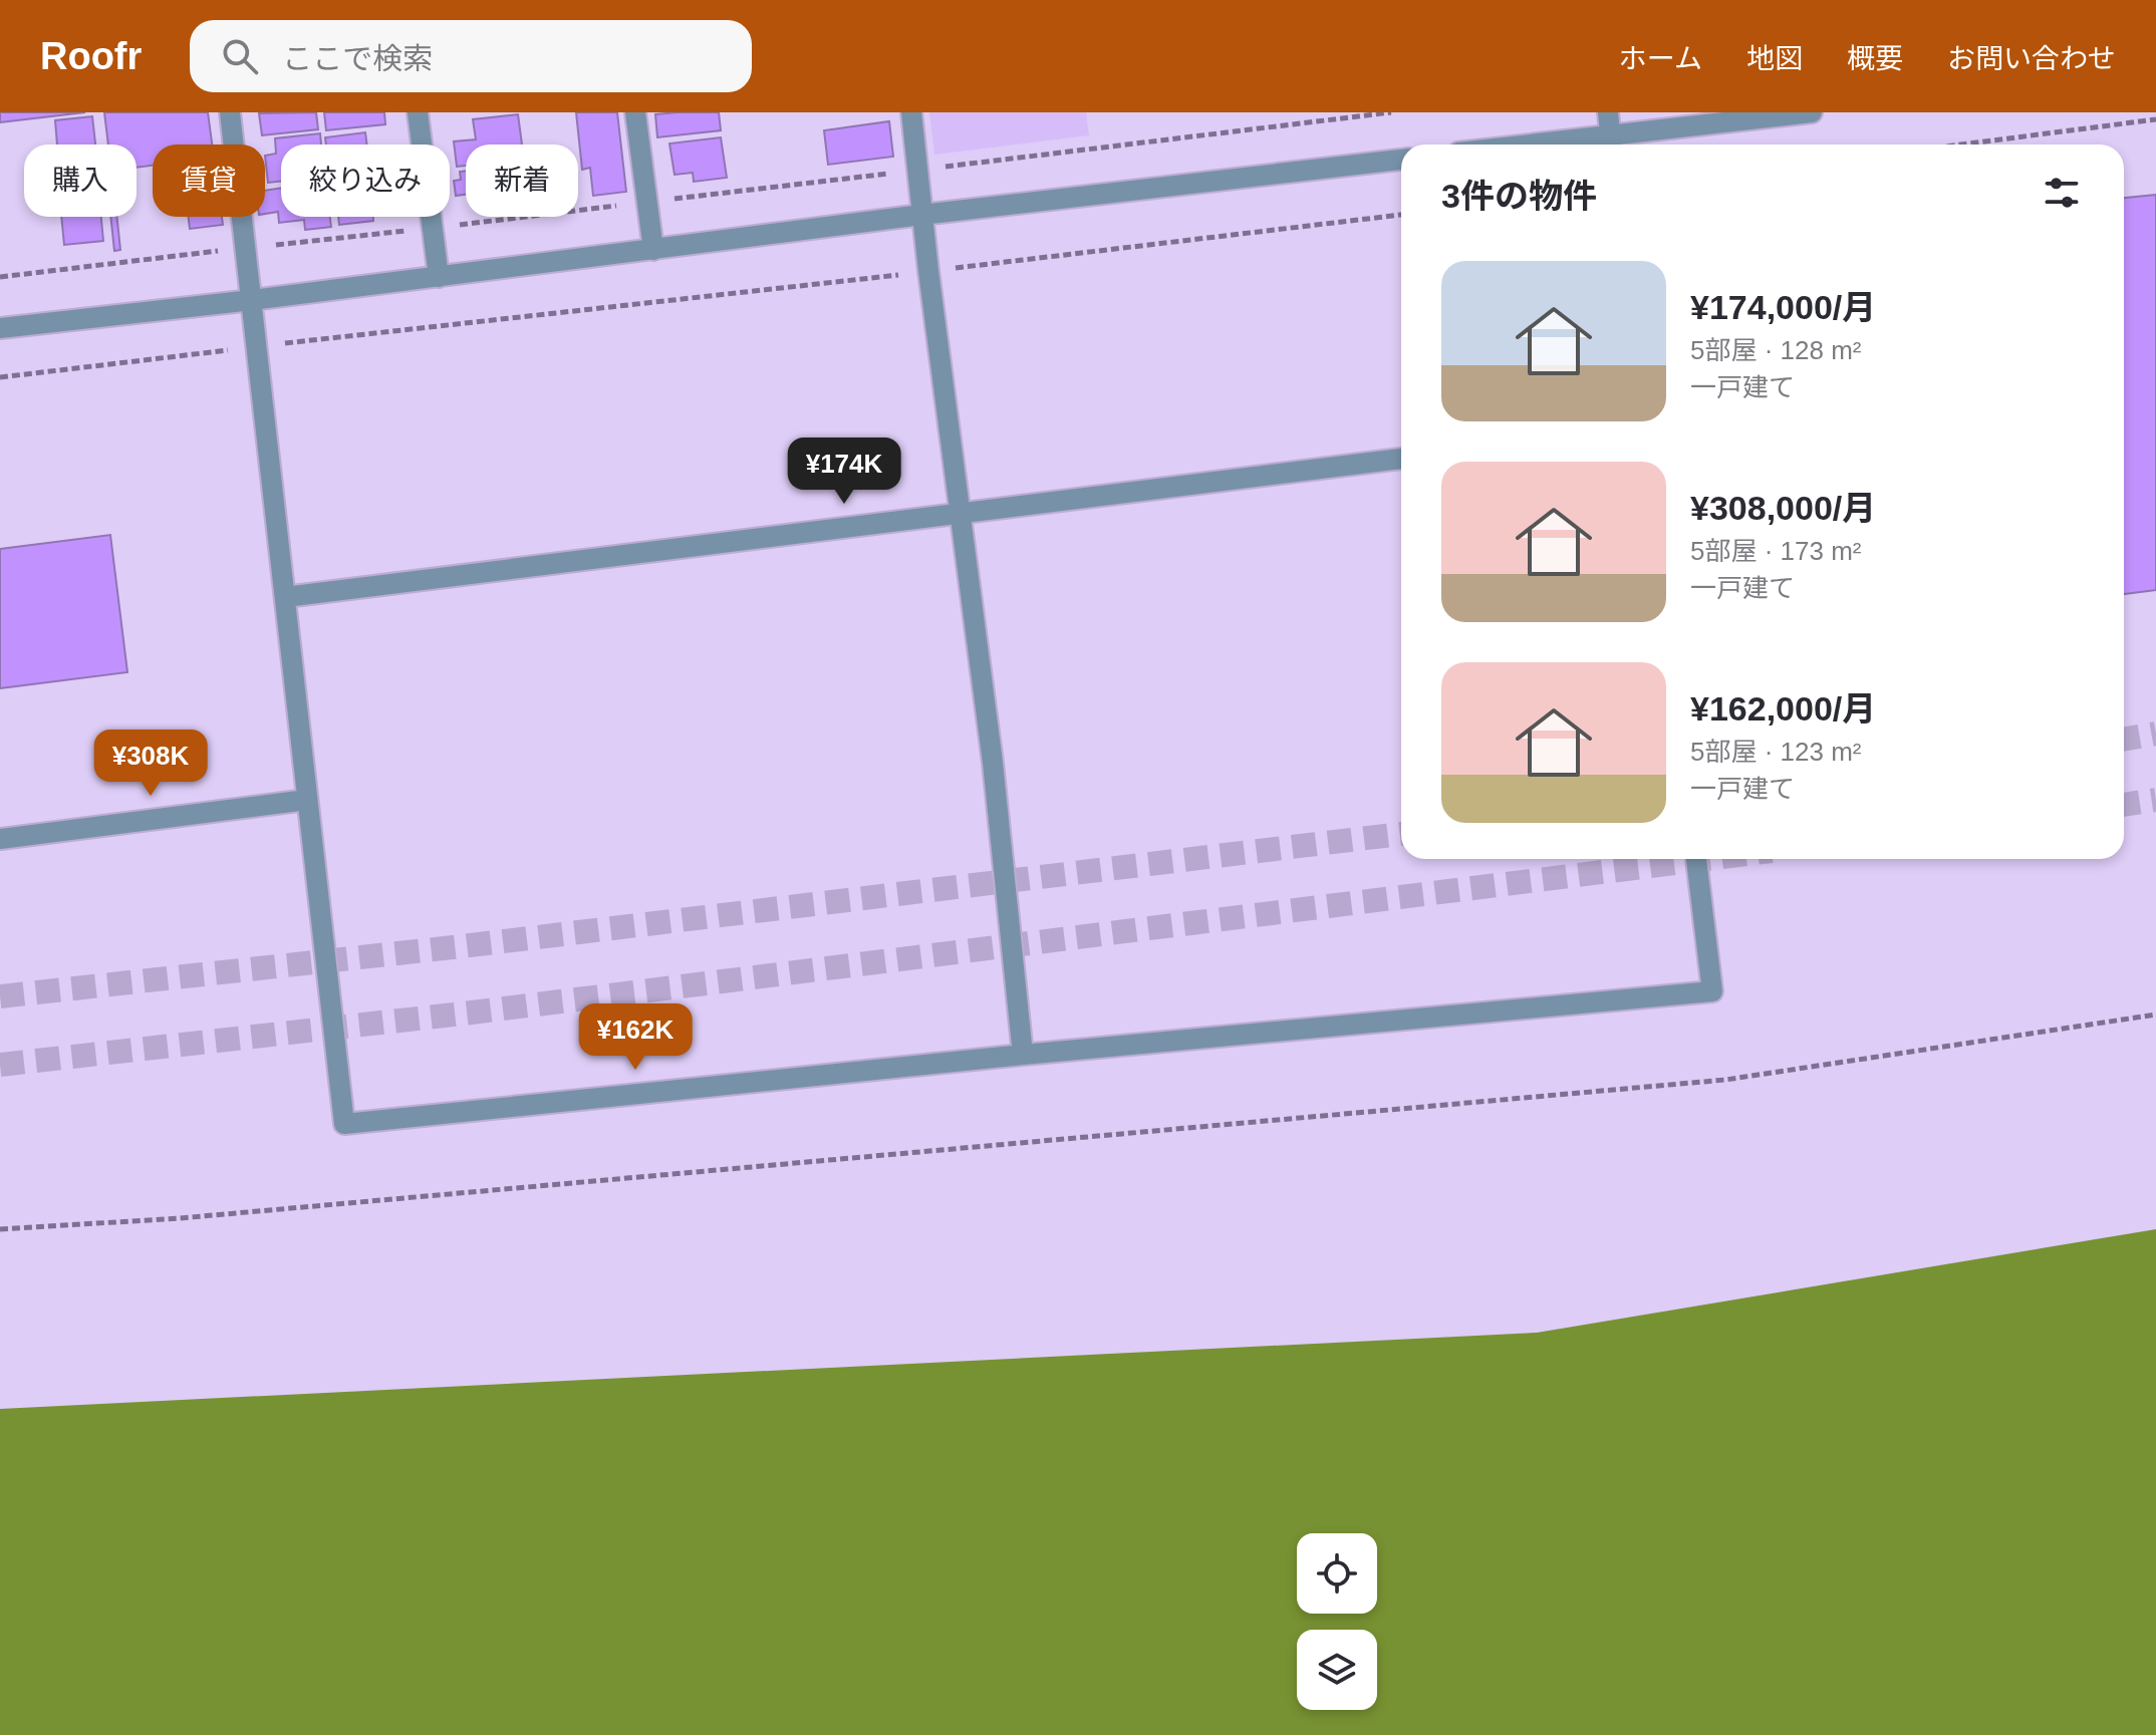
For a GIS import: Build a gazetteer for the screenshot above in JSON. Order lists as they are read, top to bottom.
{
  "page": {
    "header": "Roofr",
    "search": "ここで検索",
    "nav": [
      "ホーム",
      "地図",
      "概要",
      "お問い合わせ"
    ],
    "chip": [
      "購入",
      "賃貸",
      "絞り込み",
      "新着"
    ],
    "heading": "3件の物件",
    "list": [
      {
        "name": "¥174,000/月",
        "note": "5部屋 · 128 m² · 一戸建て"
      },
      {
        "name": "¥308,000/月",
        "note": "5部屋 · 173 m² · 一戸建て"
      },
      {
        "name": "¥162,000/月",
        "note": "5部屋 · 123 m² · 一戸建て"
      }
    ],
    "price": ["¥174K", "¥308K", "¥162K"]
  }
}
